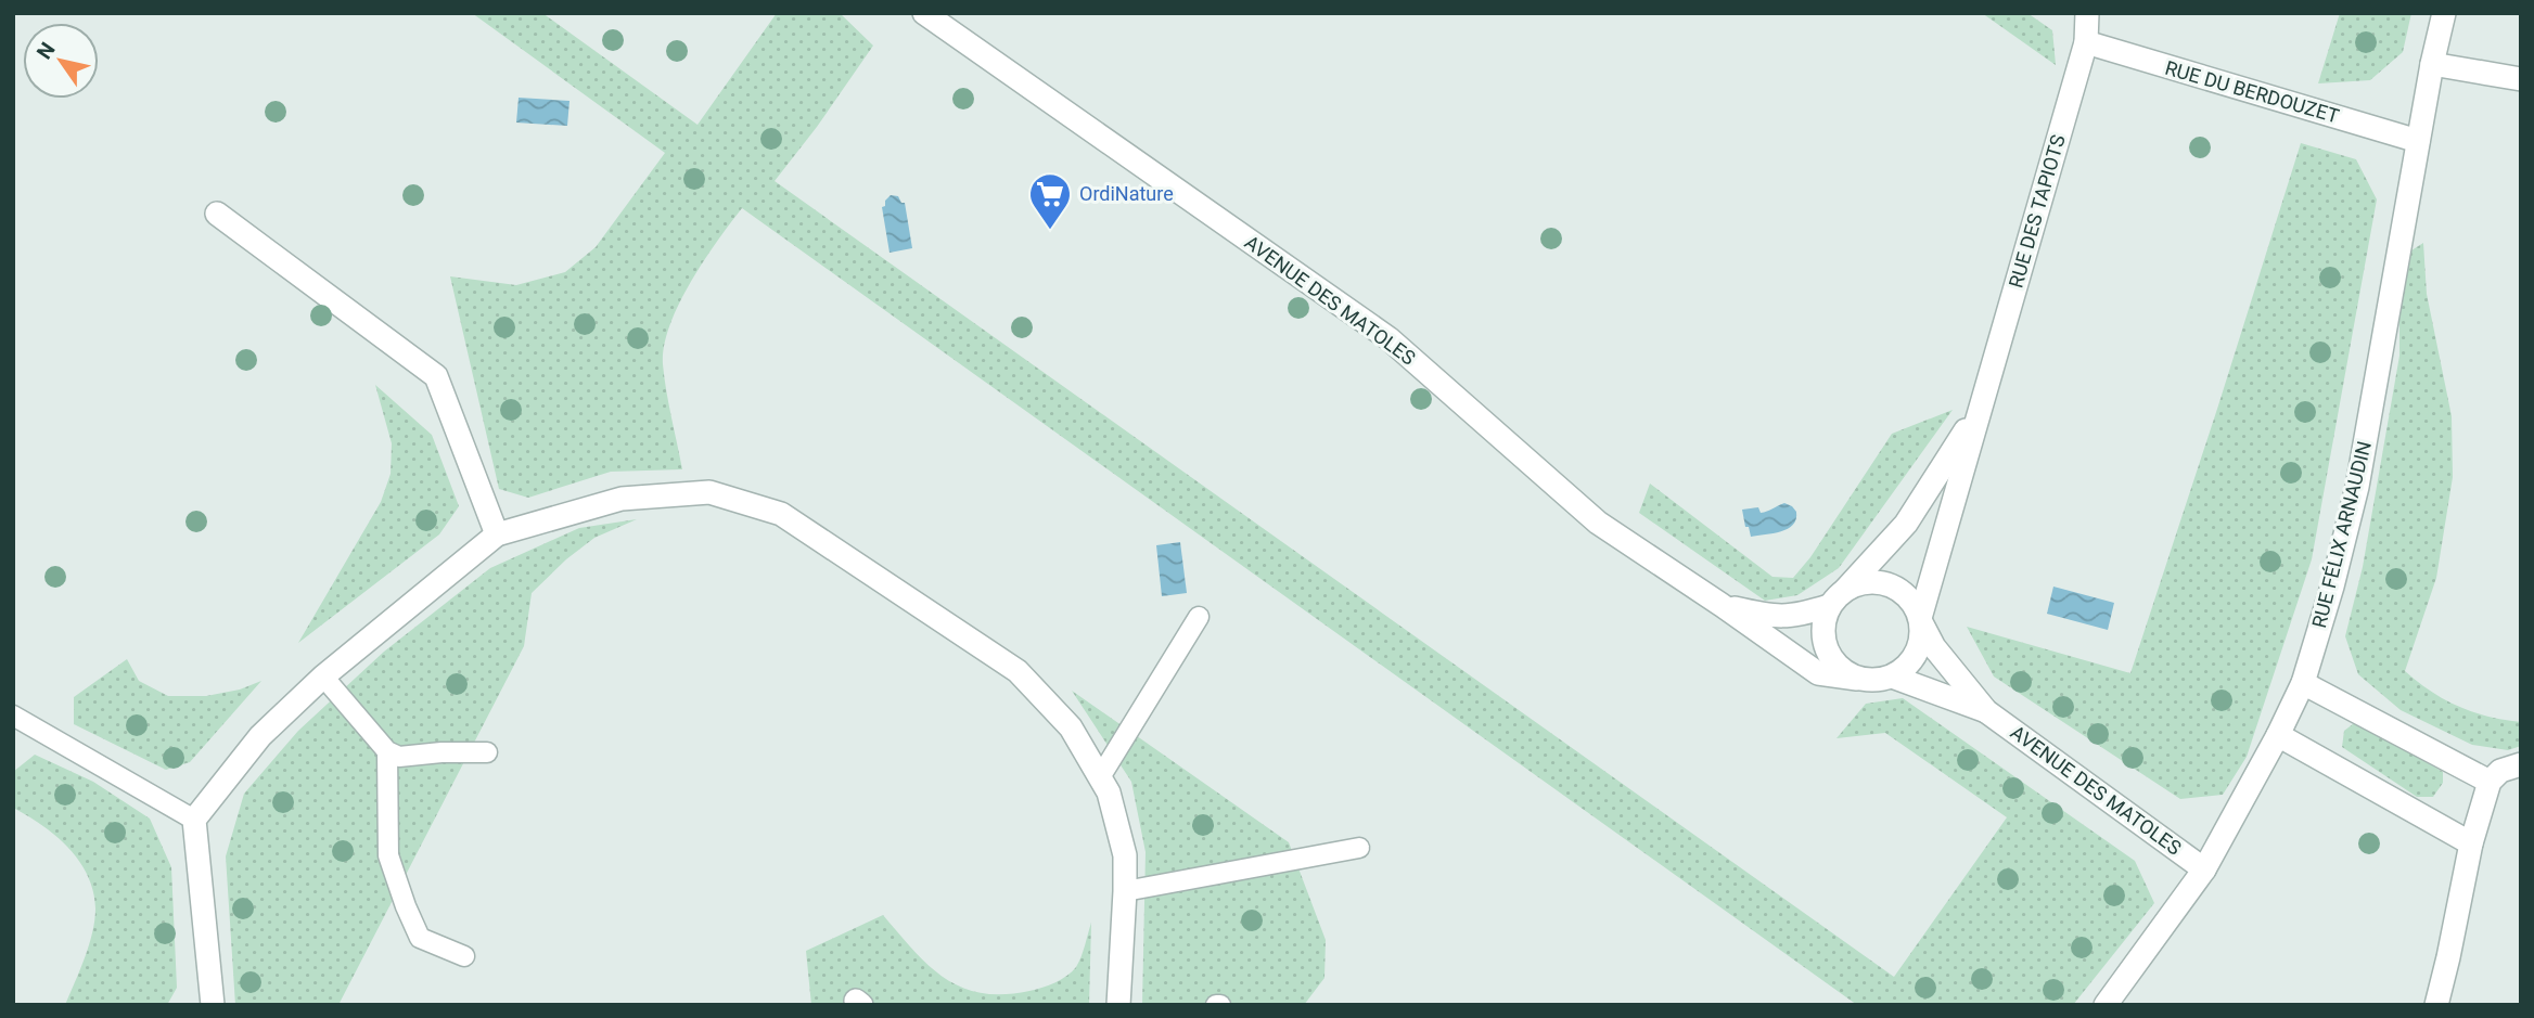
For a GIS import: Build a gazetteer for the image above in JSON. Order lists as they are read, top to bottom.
{
  "streets": {
    "street": [
      "RUE DU BERDOUZET",
      "RUE DES TAPIOTS",
      "AVENUE DES MATOLES",
      "RUE FÉLIX ARNAUDIN"
    ]
  },
  "crossings": [
    ["RUE DU BERDOUZET", "RUE DES TAPIOTS"],
    ["RUE DU BERDOUZET", "RUE FÉLIX ARNAUDIN"],
    ["RUE DES TAPIOTS", "AVENUE DES MATOLES"],
    ["AVENUE DES MATOLES", "RUE FÉLIX ARNAUDIN"]
  ],
  "places": {
    "supermarket": ["OrdiNature"]
  },
  "north": "top left"
}
